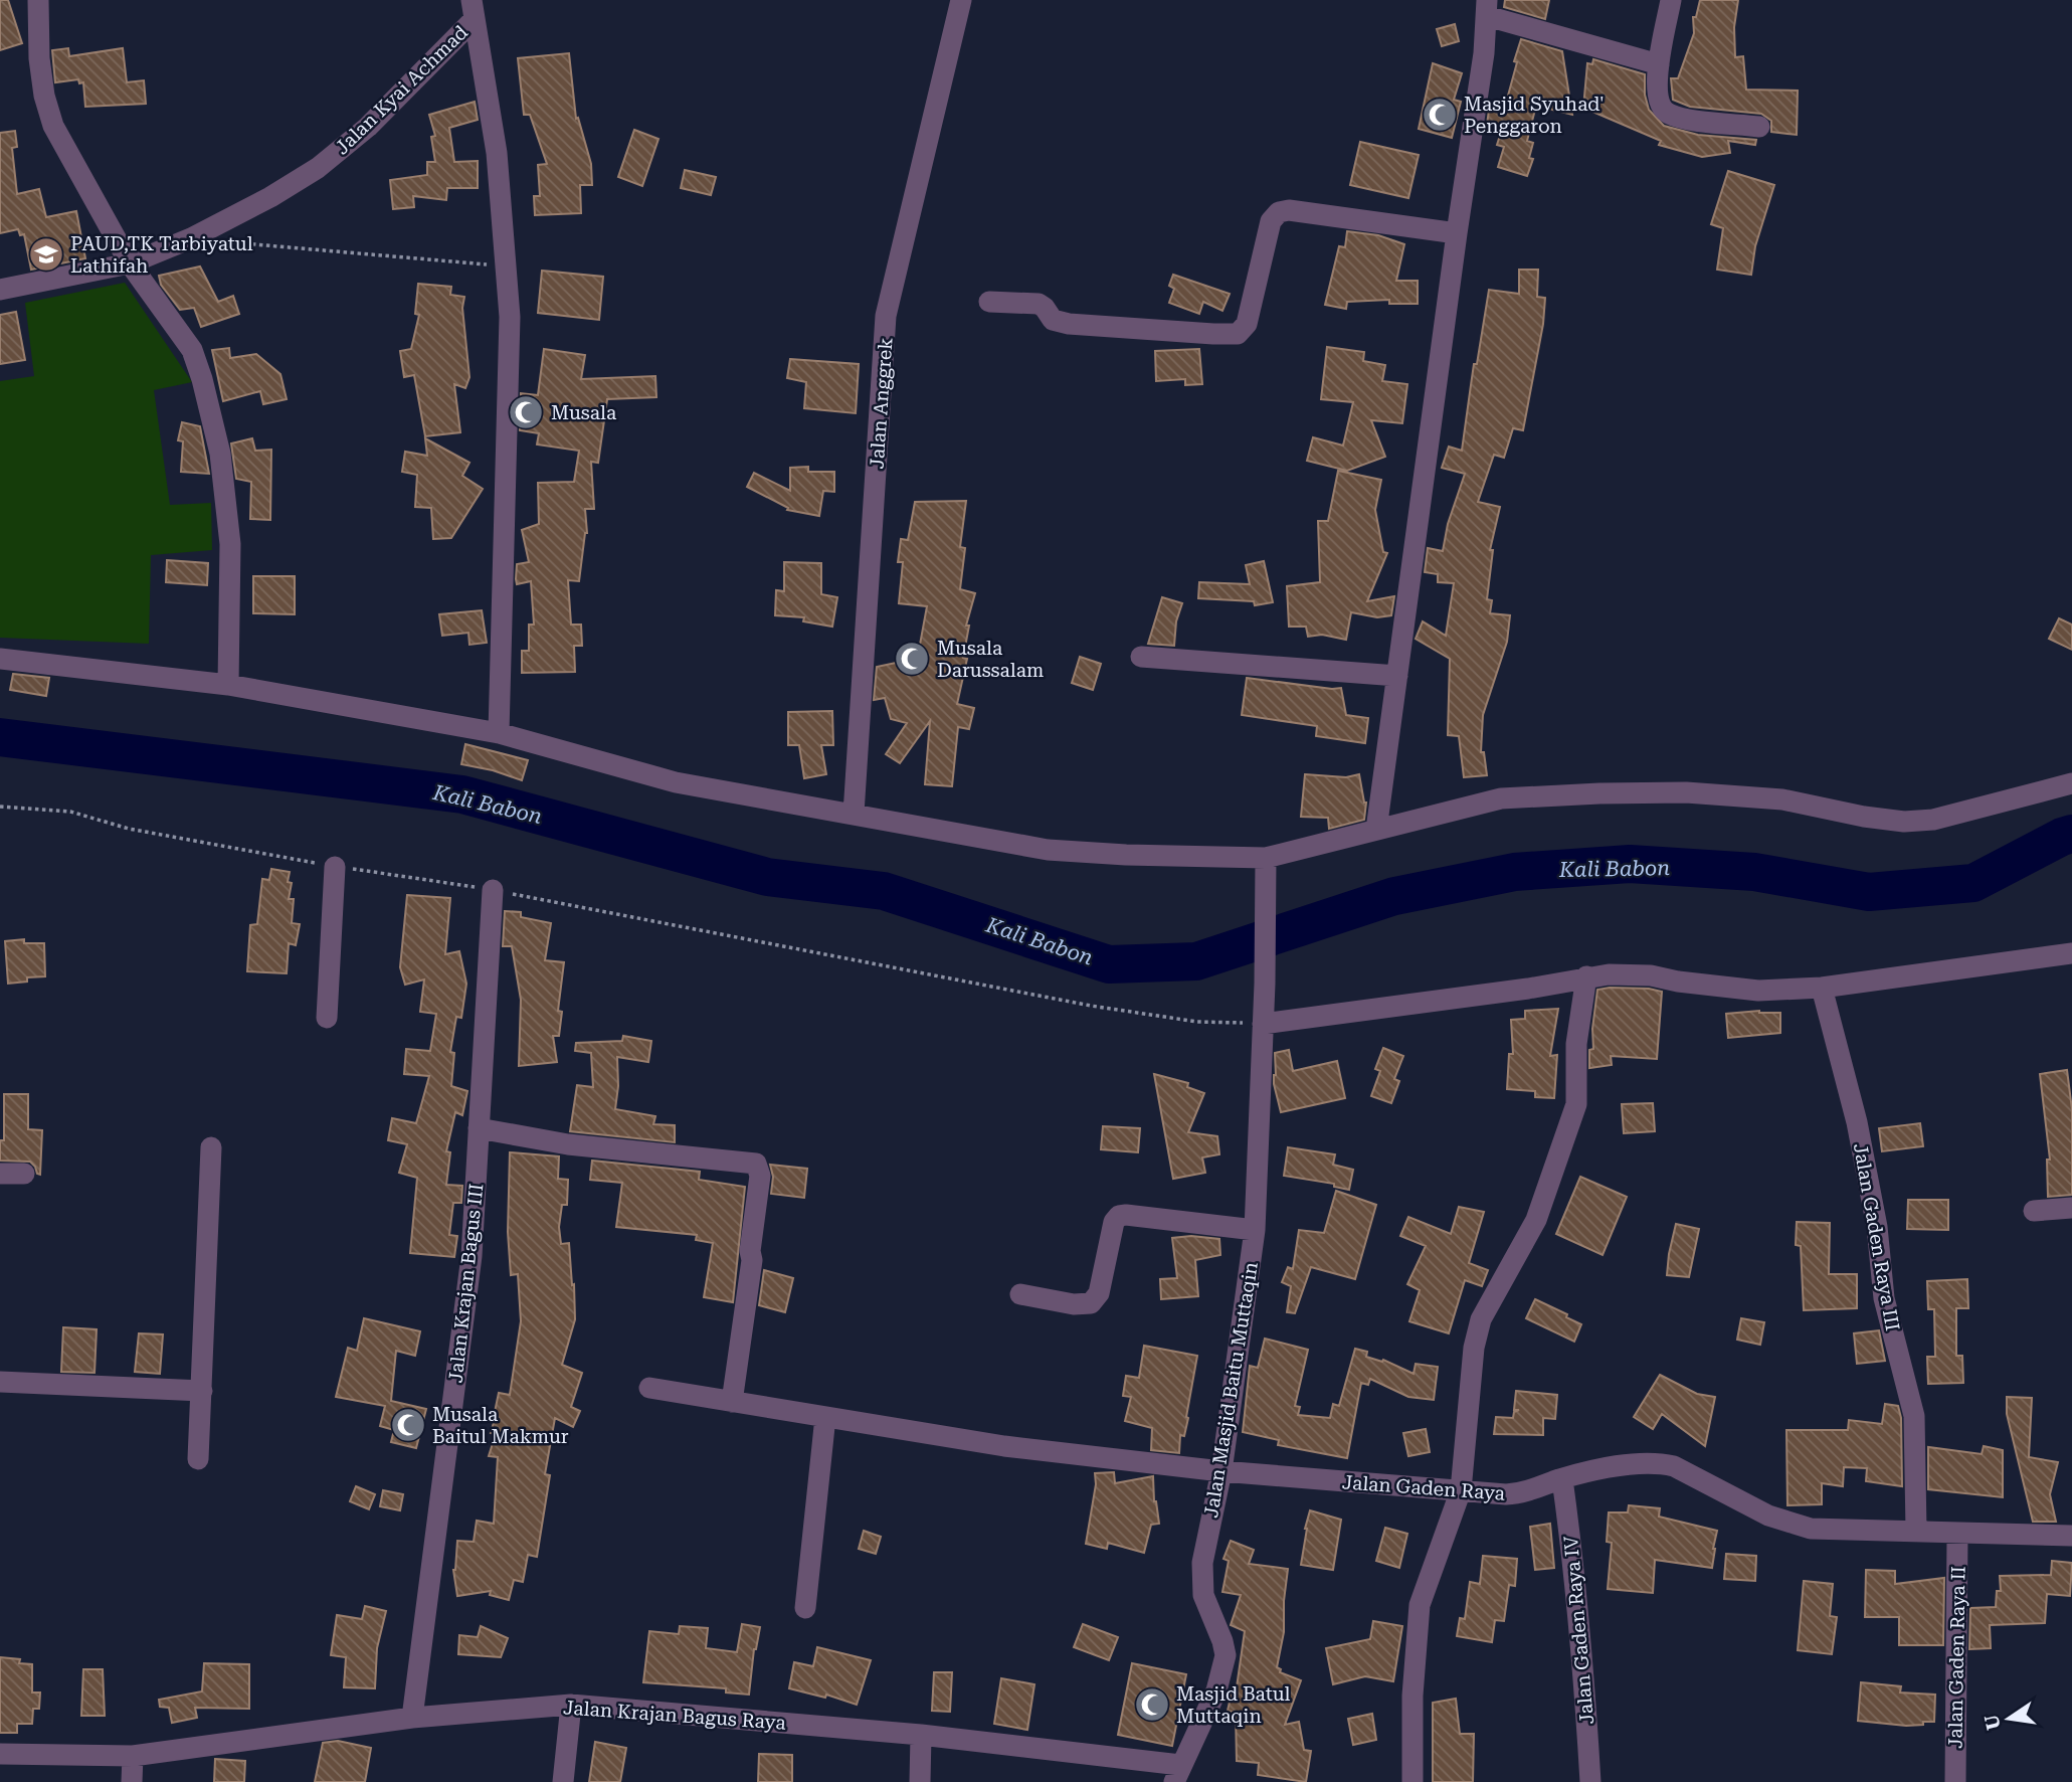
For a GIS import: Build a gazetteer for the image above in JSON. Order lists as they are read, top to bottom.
{
  "streets": {
    "street": [
      "Jalan Kyai Achmad",
      "Jalan Anggrek",
      "Jalan Gaden Raya III",
      "Jalan Krajan Bagus III",
      "Jalan Masjid Baitu Muttaqin",
      "Jalan Gaden Raya",
      "Jalan Gaden Raya IV",
      "Jalan Gaden Raya II",
      "Jalan Krajan Bagus Raya"
    ]
  },
  "crossings": [
    ["Jalan Gaden Raya III", "Jalan Gaden Raya"],
    ["Jalan Krajan Bagus III", "Jalan Krajan Bagus Raya"],
    ["Jalan Masjid Baitu Muttaqin", "Jalan Gaden Raya"],
    ["Jalan Masjid Baitu Muttaqin", "Jalan Krajan Bagus Raya"],
    ["Jalan Gaden Raya", "Jalan Gaden Raya IV"],
    ["Jalan Gaden Raya", "Jalan Gaden Raya II"]
  ],
  "water": ["Kali Babon"],
  "places": {
    "mosque": [
      "Masjid Syuhad' Penggaron",
      "Musala",
      "Musala Darussalam",
      "Musala Baitul Makmur",
      "Masjid Batul Muttaqin"
    ],
    "school or university": ["PAUD,TK Tarbiyatul Lathifah"]
  },
  "north": "left"
}
